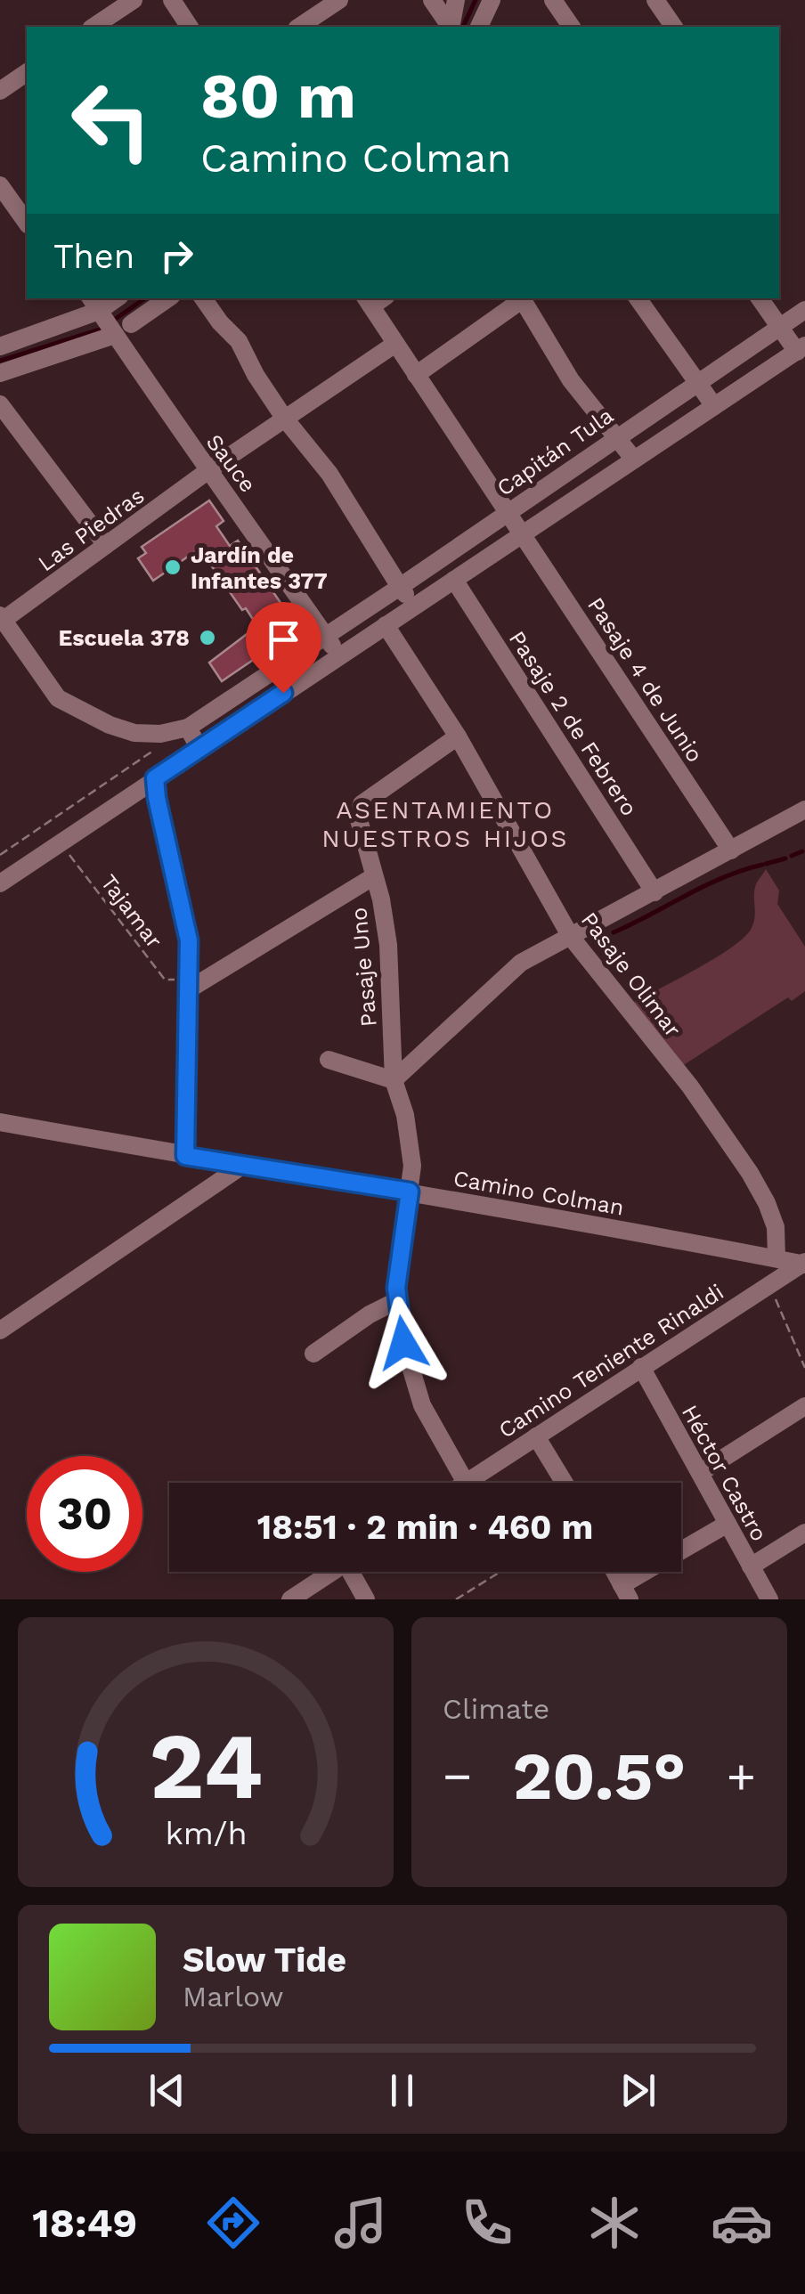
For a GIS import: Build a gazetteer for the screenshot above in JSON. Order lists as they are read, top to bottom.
{
  "streets": {
    "street": [
      "Capitán Tula",
      "Sauce",
      "Las Piedras",
      "Pasaje 4 de Junio",
      "Pasaje 2 de Febrero",
      "Pasaje Uno",
      "Pasaje Olimar",
      "Camino Colman",
      "Camino Teniente Rinaldi",
      "Héctor Castro"
    ],
    "path": ["Tajamar"]
  },
  "crossings": [
    ["Capitán Tula", "Sauce"],
    ["Capitán Tula", "Pasaje 4 de Junio"],
    ["Sauce", "Las Piedras"],
    ["Las Piedras", "Pasaje 4 de Junio"],
    ["Pasaje Uno", "Pasaje Olimar"],
    ["Pasaje Uno", "Camino Colman"],
    ["Pasaje Uno", "Camino Teniente Rinaldi"],
    ["Pasaje Olimar", "Camino Colman"],
    ["Camino Colman", "Camino Teniente Rinaldi"],
    ["Camino Teniente Rinaldi", "Héctor Castro"]
  ],
  "districts": ["ASENTAMIENTO NUESTROS HIJOS"],
  "places": ["Jardín de Infantes 377", "Escuela 378"],
  "page": {
    "turn": ["80 m", "Camino Colman"],
    "then": "Then",
    "limit": "30",
    "trip": "18:51 · 2 min · 460 m",
    "tile": "Climate",
    "heat": ["−", "20.5°", "+"],
    "song": ["Slow Tide", "Marlow"],
    "tabs": "18:49",
    "gauge": ["24", "km/h"]
  }
}
